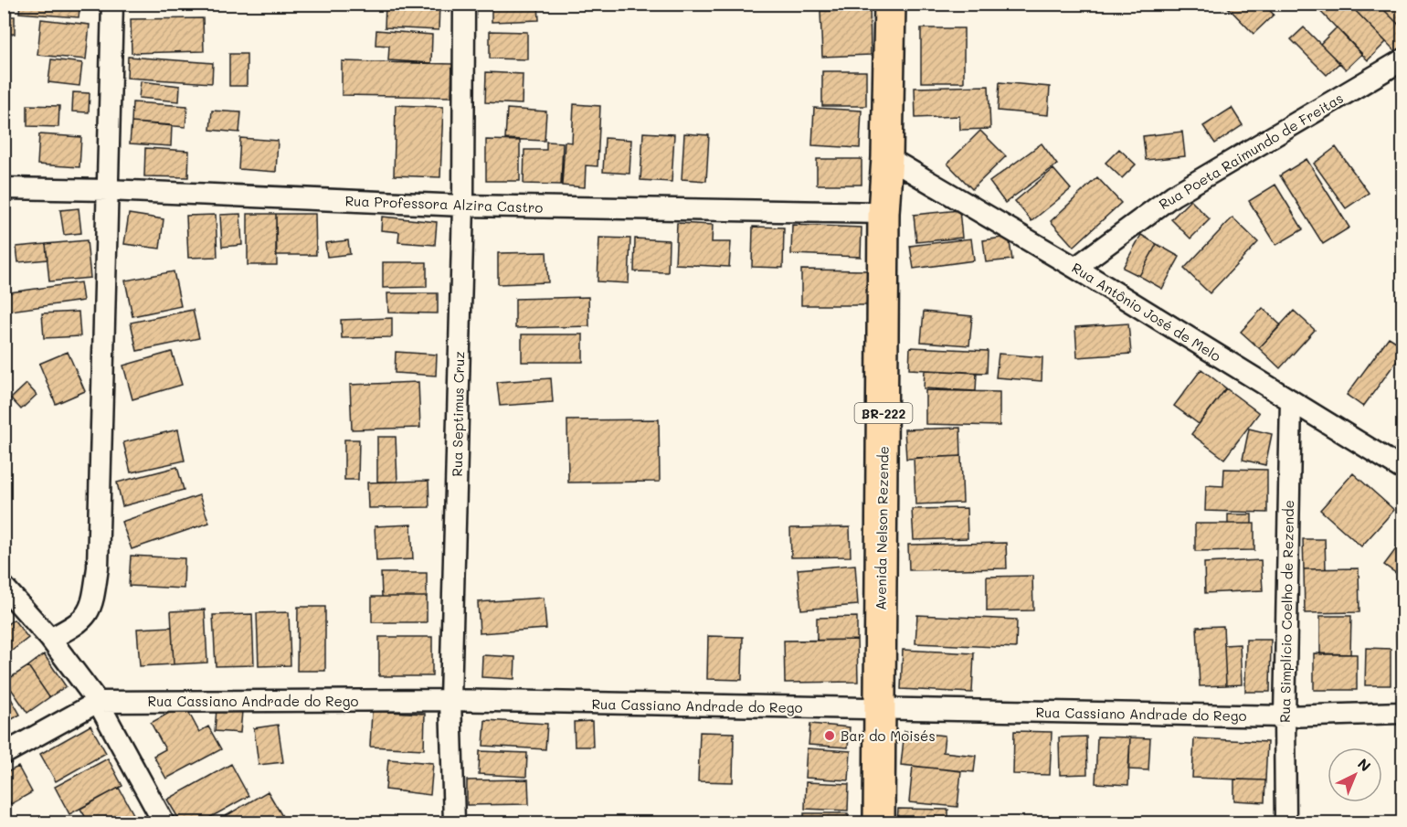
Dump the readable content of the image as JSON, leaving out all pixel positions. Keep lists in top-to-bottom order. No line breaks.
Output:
{"streets":{"main road":["BR-222","Avenida Nelson Rezende"],"street":["Rua Poeta Raimundo de Freitas","Rua Professora Alzira Castro","Rua Antônio José de Melo","Rua Septimus Cruz","Rua Simplício Coelho de Rezende","Rua Cassiano Andrade do Rego"]},"crossings":[["Rua Poeta Raimundo de Freitas","Rua Antônio José de Melo"],["Rua Professora Alzira Castro","Rua Septimus Cruz"],["Rua Professora Alzira Castro","Avenida Nelson Rezende"],["Rua Antônio José de Melo","Avenida Nelson Rezende"],["Rua Antônio José de Melo","Rua Simplício Coelho de Rezende"],["Rua Septimus Cruz","Rua Cassiano Andrade do Rego"],["Avenida Nelson Rezende","Rua Cassiano Andrade do Rego"],["Rua Simplício Coelho de Rezende","Rua Cassiano Andrade do Rego"]],"places":["Bar do Moisés"],"north":"top right"}
